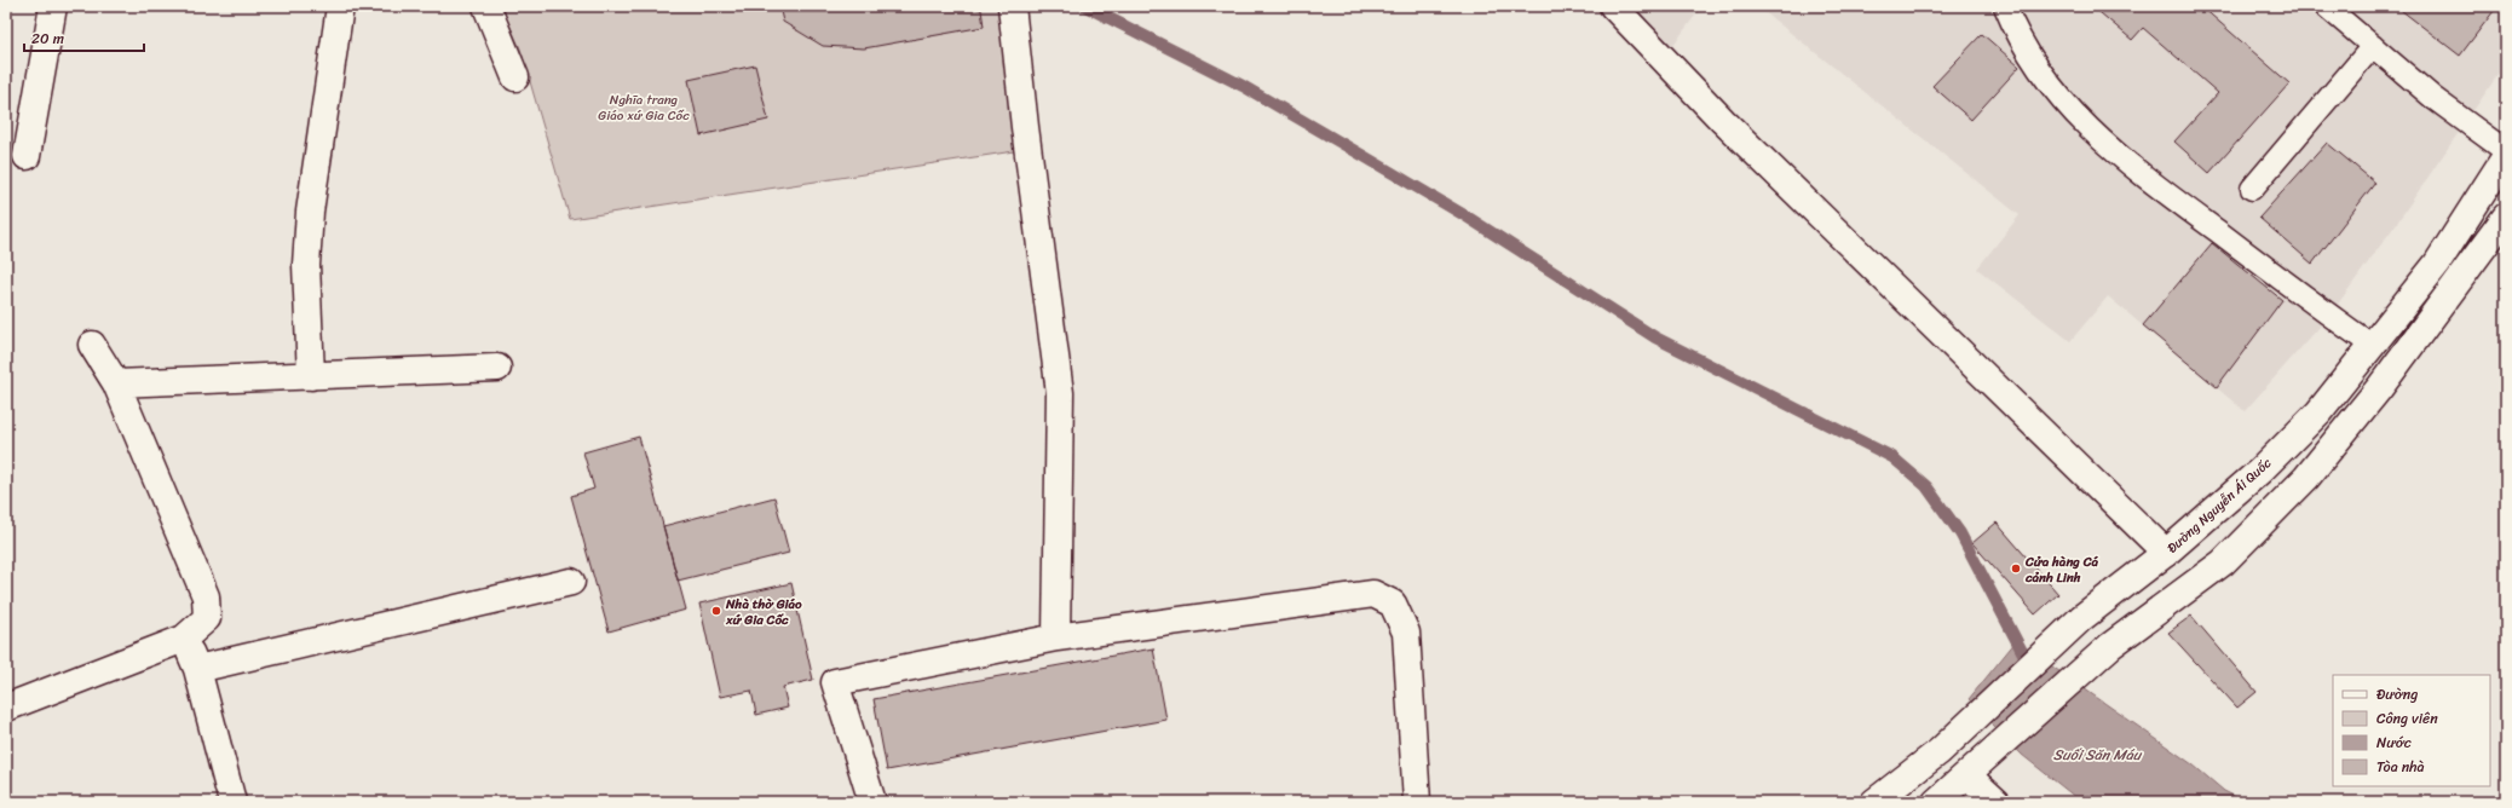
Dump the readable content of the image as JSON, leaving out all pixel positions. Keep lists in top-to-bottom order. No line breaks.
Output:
{"streets":{"street":["Đường Nguyễn Ái Quốc"]},"water":["Suối Săn Máu"],"parks":["Nghĩa trang Giáo xứ Gia Cốc"],"places":["Cửa hàng Cá cảnh Linh","Nhà thờ Giáo xứ Gia Cốc"],"legend":["Đường","Công viên","Nước","Tòa nhà"],"scale_bar":"20 m"}
